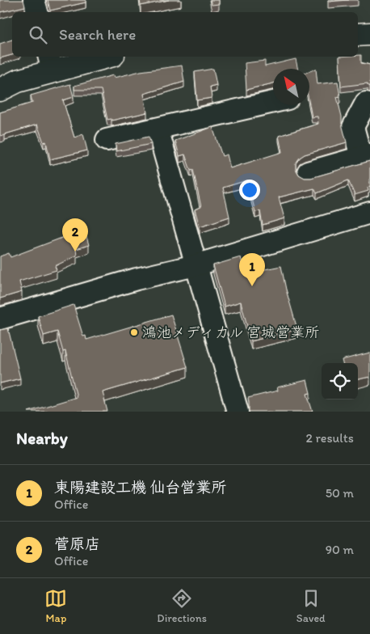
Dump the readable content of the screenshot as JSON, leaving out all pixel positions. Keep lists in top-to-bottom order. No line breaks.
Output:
{"places":["鴻池メディカル 宮城営業所"],"north":"top left","page":{"search":"Search here","pins":["2","1"],"heading":["Nearby","2 results"],"list":[{"mark":"1","name":"東陽建設工機 仙台営業所","note":"Office","value":"50 m"},{"mark":"2","name":"菅原店","note":"Office","value":"90 m"}],"nav":["Map","Directions","Saved"]}}
